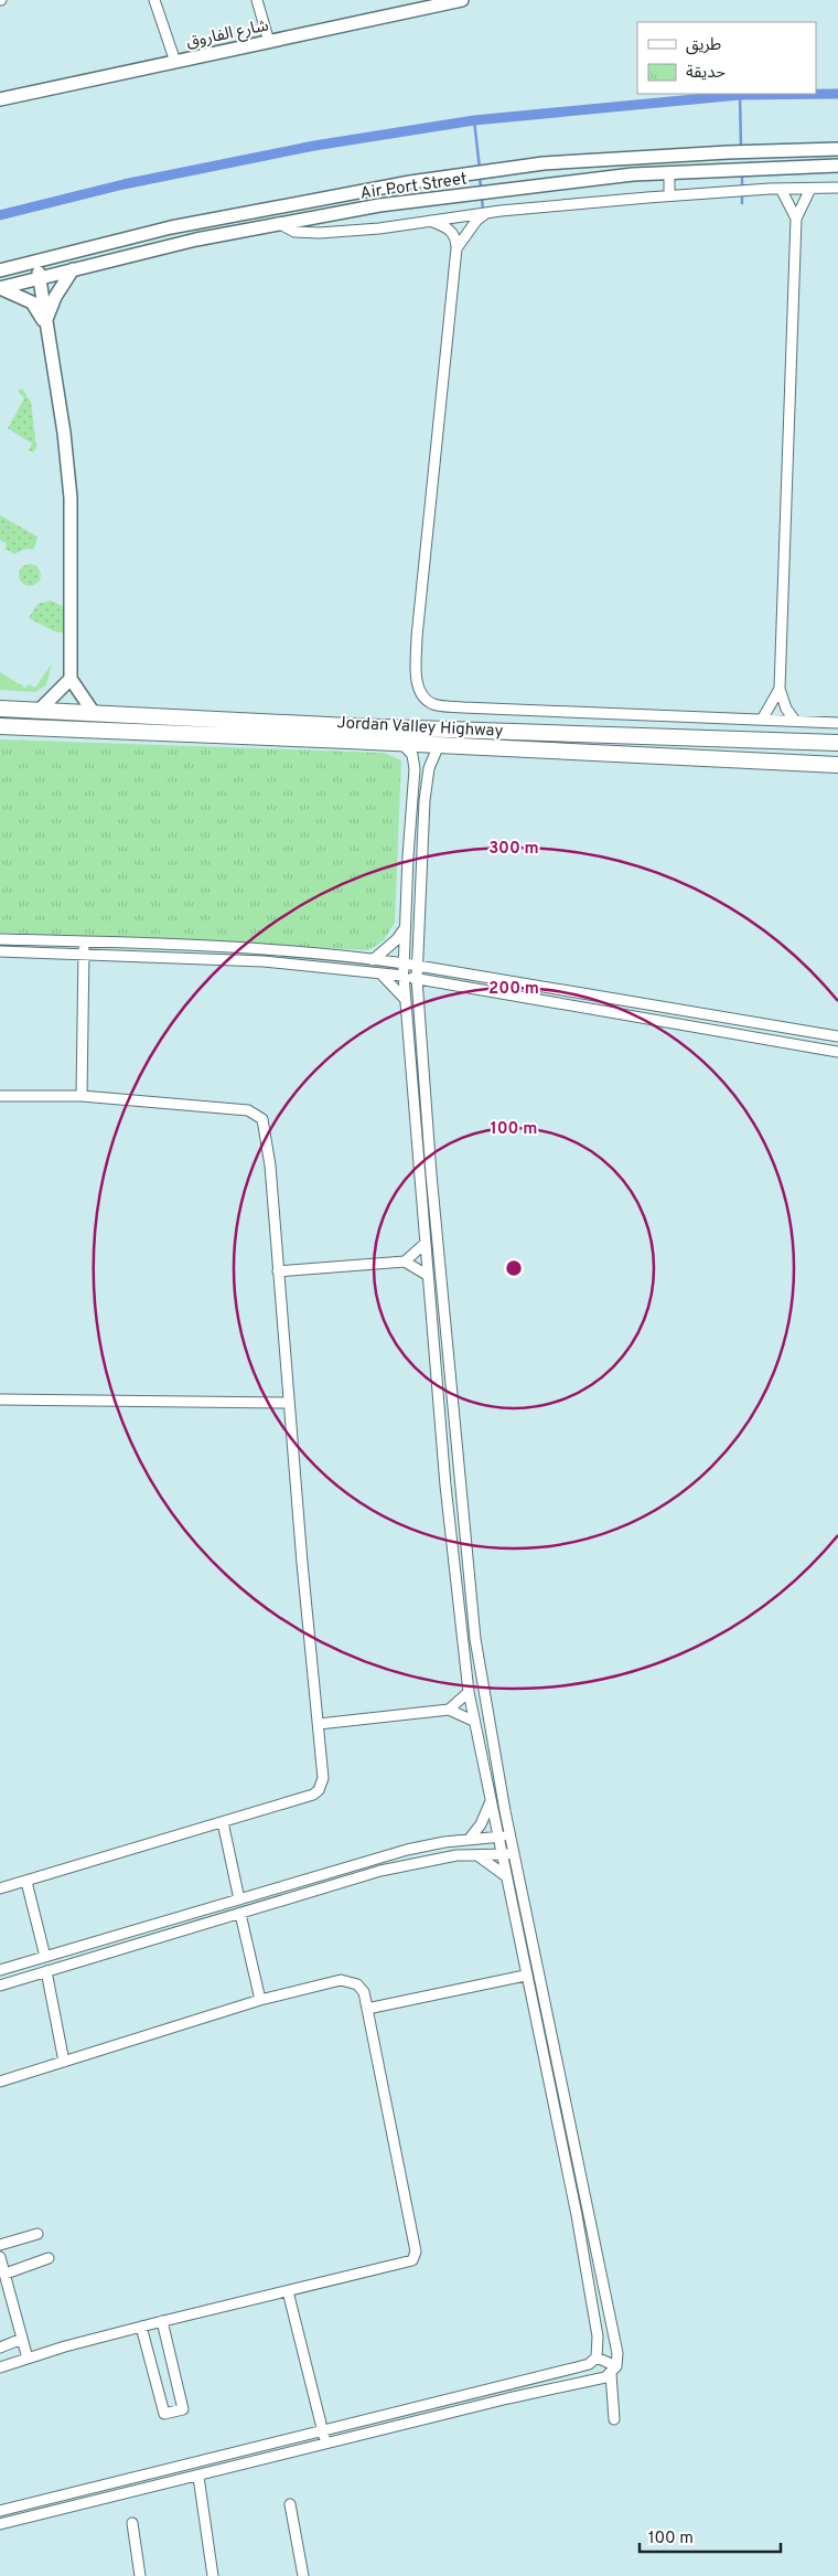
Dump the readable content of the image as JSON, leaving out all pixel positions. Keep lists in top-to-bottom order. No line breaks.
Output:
{"streets":{"highway":["Jordan Valley Highway"],"main road":["شارع الفاروق","Air Port Street"]},"legend":["طريق","حديقة"],"scale_bar":"100 m","rings":["300 m","200 m","100 m"]}
